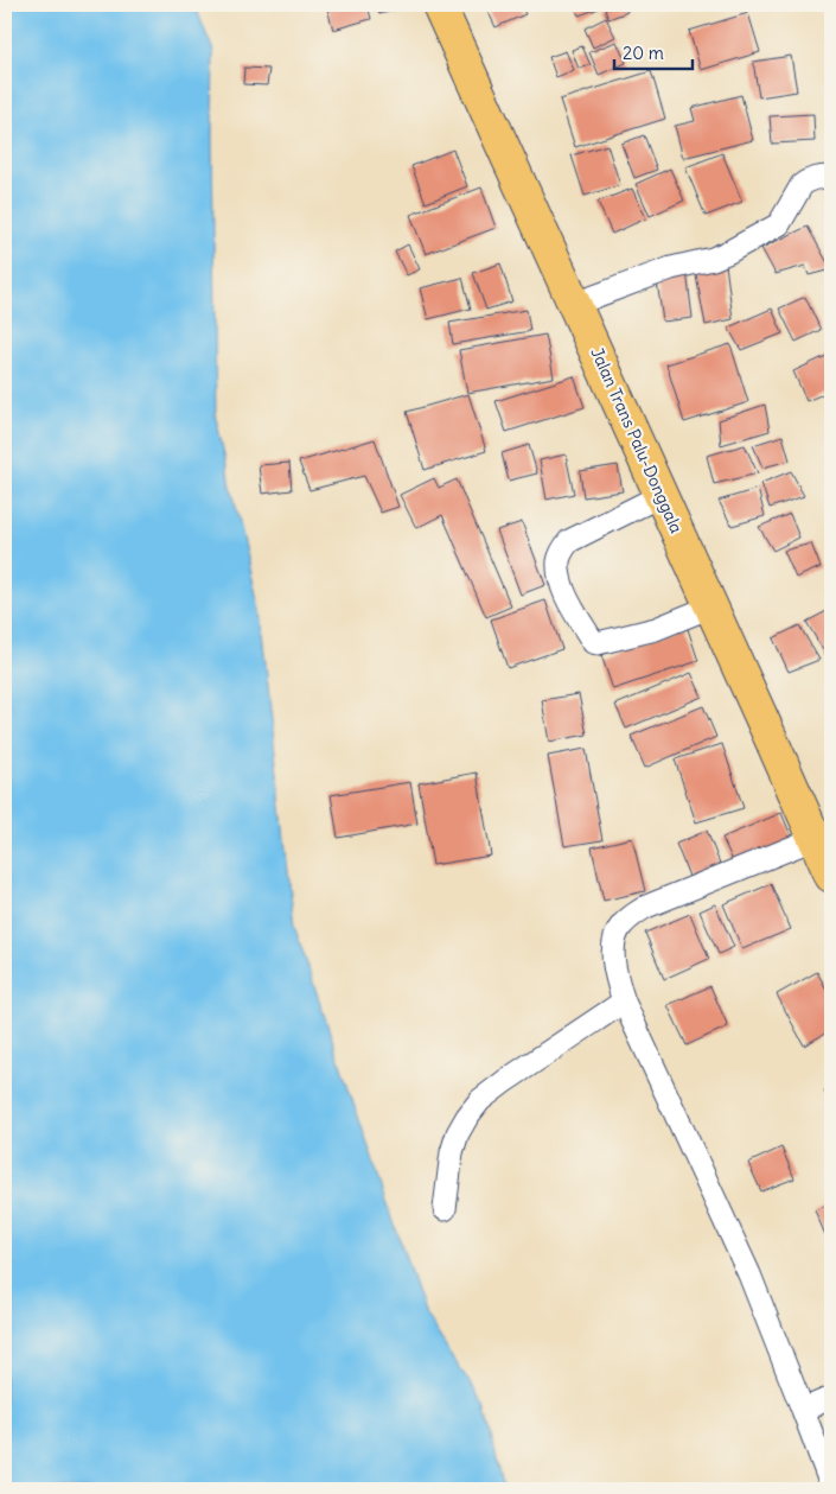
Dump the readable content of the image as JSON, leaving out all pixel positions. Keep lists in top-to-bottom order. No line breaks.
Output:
{"streets":{"highway":["Jalan Trans Palu-Donggala"]},"scale_bar":"20 m"}
